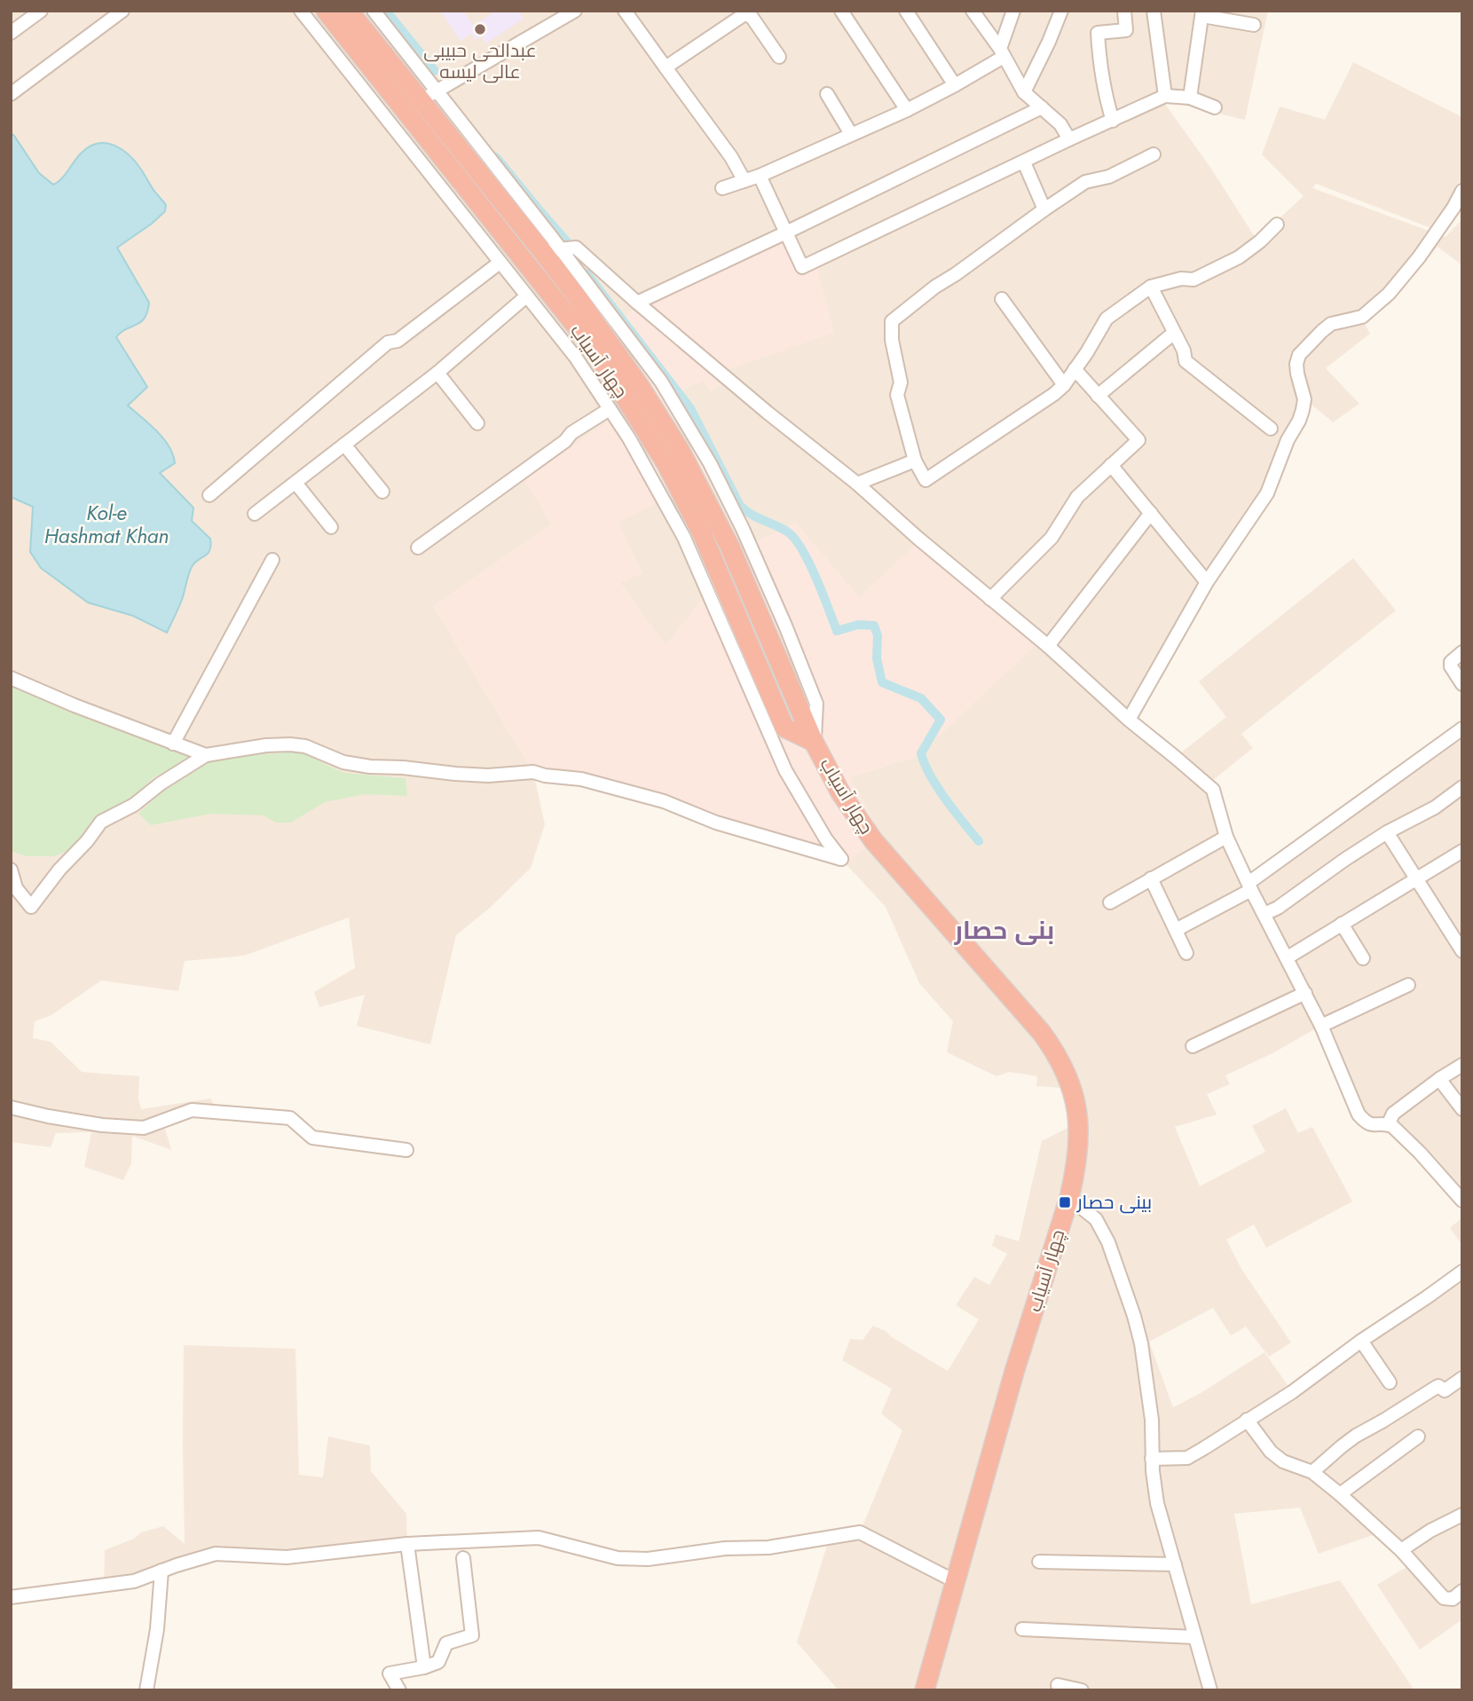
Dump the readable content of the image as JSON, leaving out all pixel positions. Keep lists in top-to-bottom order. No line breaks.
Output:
{"streets":{"highway":["چهار آسیاب"]},"districts":["بنی حصار"],"water":["Kol-e Hashmat Khan"],"places":{"other":["عبدالحی حبیبی عالی لیسه"],"transit":["بینی حصار"]}}
